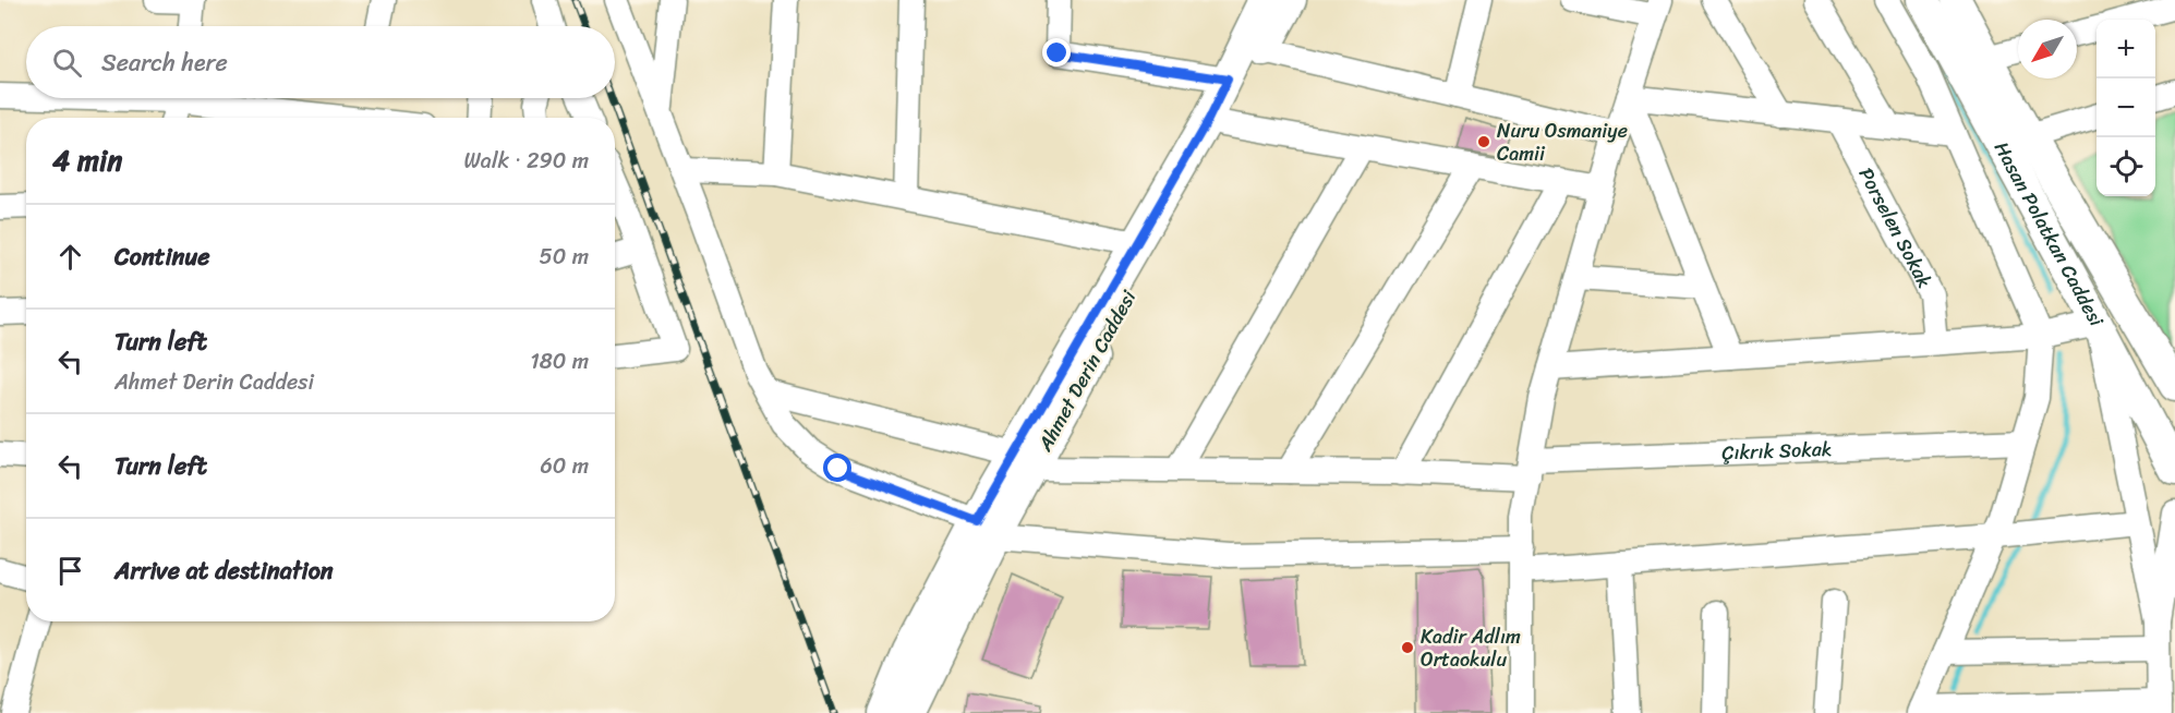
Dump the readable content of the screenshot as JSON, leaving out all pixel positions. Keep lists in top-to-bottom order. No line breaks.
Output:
{"streets":{"main road":["Hasan Polatkan Caddesi","Ahmet Derin Caddesi"],"street":["Porselen Sokak","Çıkrık Sokak"]},"crossings":[["Ahmet Derin Caddesi","Çıkrık Sokak"]],"places":["Nuru Osmaniye Camii","Kadir Adlım Ortaokulu"],"north":"bottom left","page":{"map_buttons":["+","−"],"search":"Search here","heading":["4 min","Walk · 290 m"],"list":[["Continue","50 m"],["Turn left","Ahmet Derin Caddesi","180 m"],["Turn left","60 m"],"Arrive at destination"]}}
